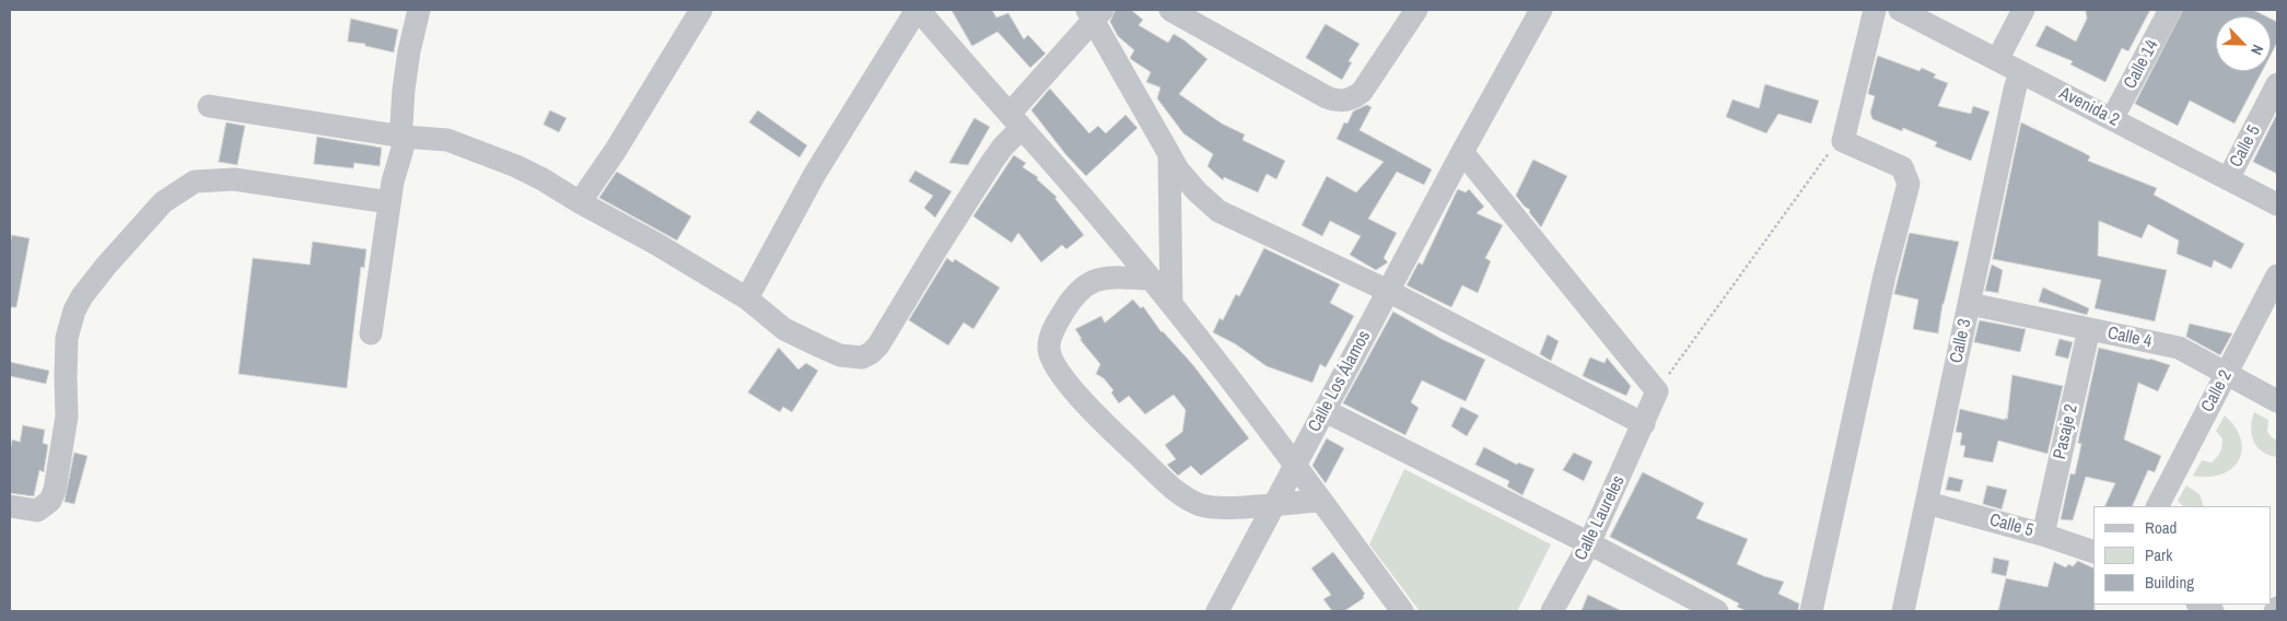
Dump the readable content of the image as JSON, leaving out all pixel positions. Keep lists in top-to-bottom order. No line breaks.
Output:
{"streets":{"street":["Calle 14","Avenida 2","Calle 5","Calle 4","Calle 3","Calle Los Álamos","Calle 2","Pasaje 2","Calle Laureles"]},"crossings":[["Calle 14","Avenida 2"],["Avenida 2","Calle 5"],["Avenida 2","Calle 3"],["Calle 5","Calle 3"],["Calle 5","Pasaje 2"],["Calle 4","Calle 3"],["Calle 4","Calle 2"],["Calle 4","Pasaje 2"]],"legend":["Road","Park","Building"],"north":"bottom right"}
